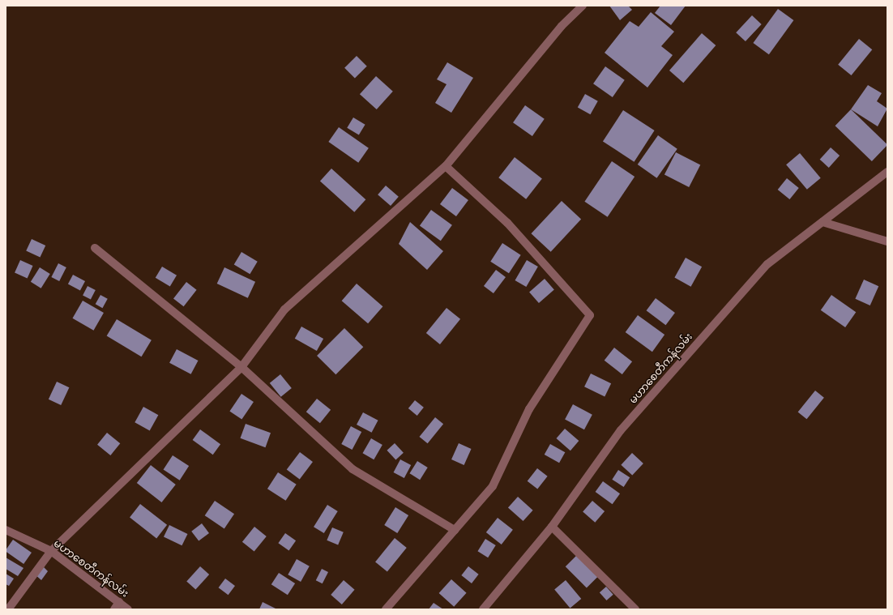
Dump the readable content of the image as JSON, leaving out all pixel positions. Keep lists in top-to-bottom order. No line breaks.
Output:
{"streets":{"street":["မဟာစေတီကန်လမ်း"]}}
